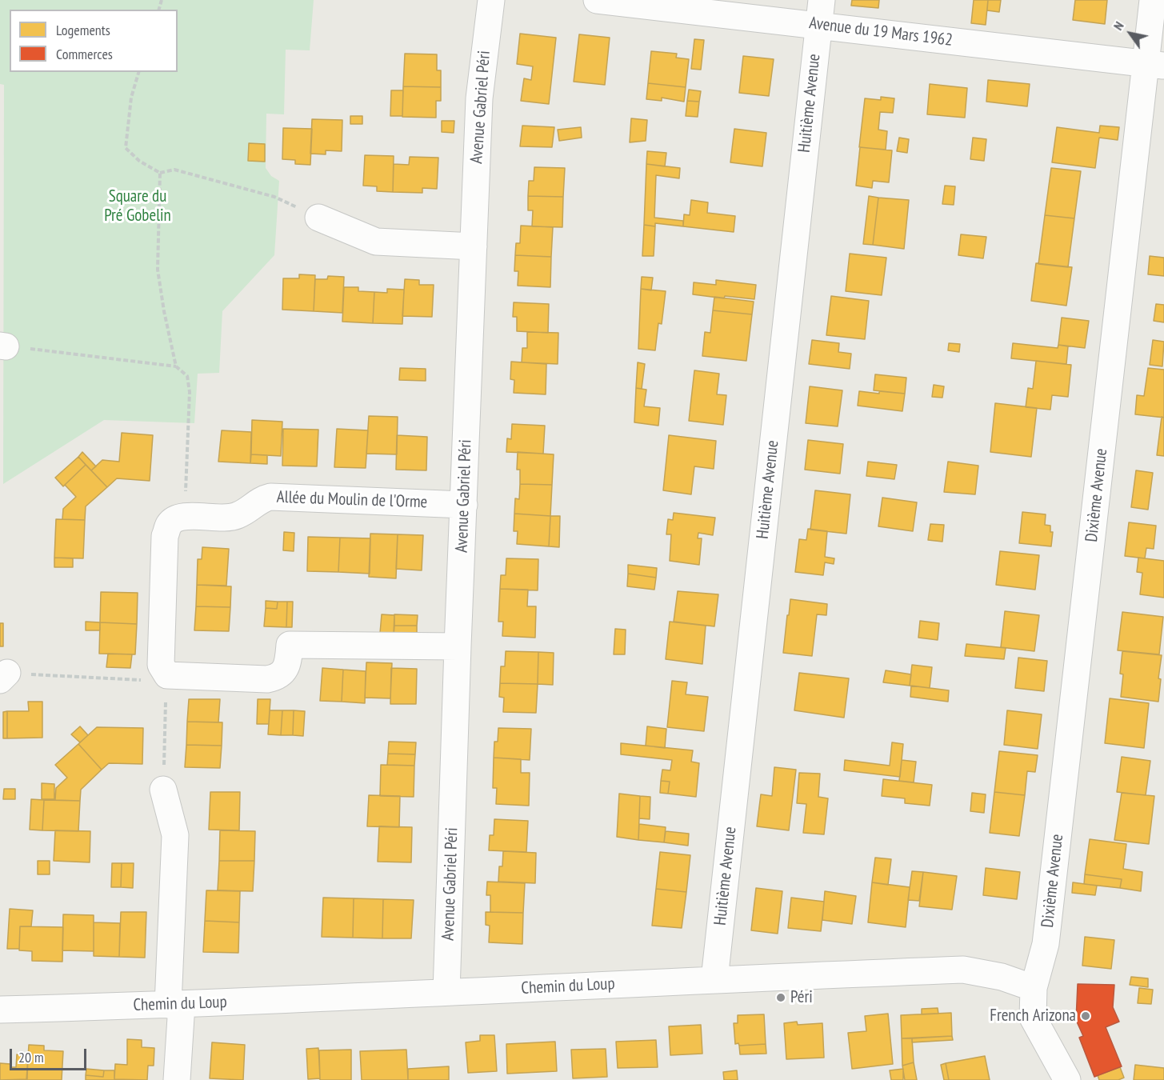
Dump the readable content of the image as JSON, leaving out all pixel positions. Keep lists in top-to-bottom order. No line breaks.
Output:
{"streets":{"street":["Avenue du 19 Mars 1962","Huitième Avenue","Avenue Gabriel Péri","Dixième Avenue","Allée du Moulin de l'Orme","Chemin du Loup"]},"crossings":[["Avenue du 19 Mars 1962","Huitième Avenue"],["Avenue du 19 Mars 1962","Dixième Avenue"],["Huitième Avenue","Chemin du Loup"],["Avenue Gabriel Péri","Allée du Moulin de l'Orme"],["Avenue Gabriel Péri","Chemin du Loup"],["Dixième Avenue","Chemin du Loup"]],"parks":["Square du Pré Gobelin"],"places":["Péri","French Arizona"],"legend":["Logements","Commerces"],"scale_bar":"20 m","north":"top left"}
